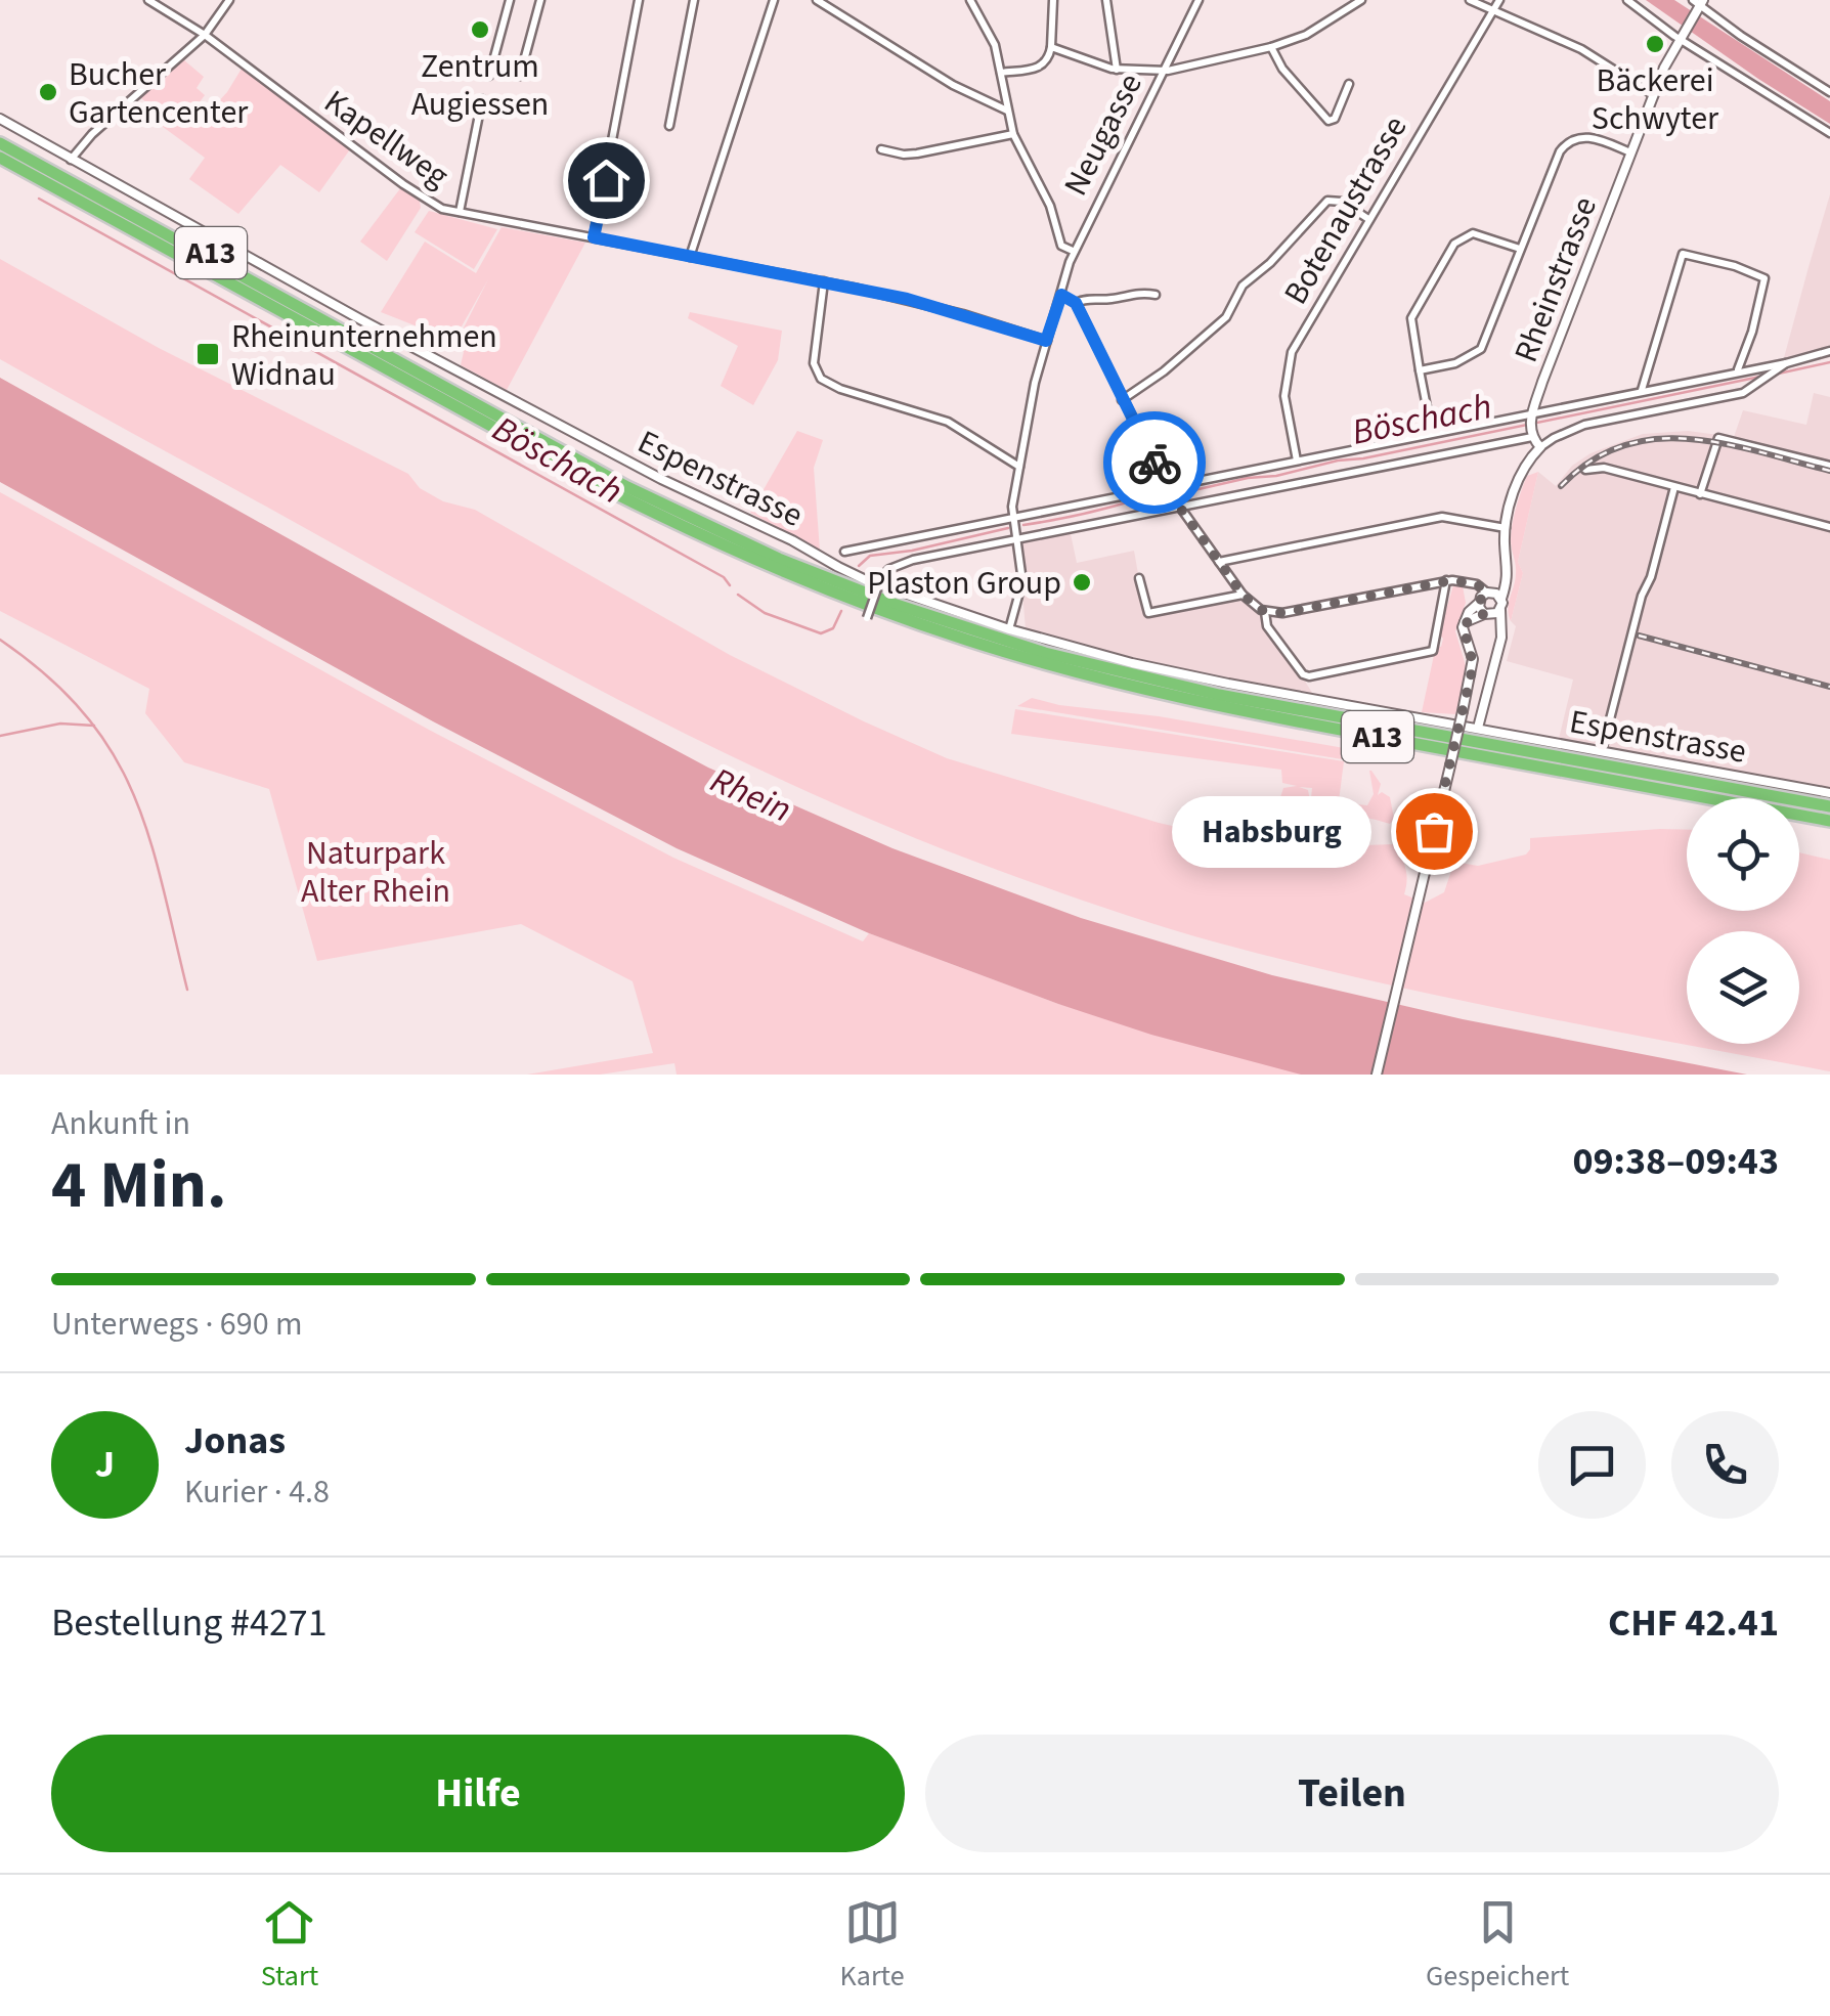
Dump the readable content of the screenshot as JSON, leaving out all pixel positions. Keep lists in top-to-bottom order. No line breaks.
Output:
{"streets":{"highway":["A13"],"street":["Neugasse","Kapellweg","Botenaustrasse","Rheinstrasse","Espenstrasse"]},"crossings":[["Neugasse","Kapellweg"],["Neugasse","Espenstrasse"]],"water":["Böschach","Rhein"],"parks":["Naturpark Alter Rhein"],"places":{"other":["Zentrum Augiessen","Bäckerei Schwyter","Bucher Gartencenter","Plaston Group","Habsburg"],"transit":["Rheinunternehmen Widnau"]},"page":{"bubble":"Habsburg","heading":["4 Min.","Ankunft in","09:38–09:43"],"panel":["Jonas","Kurier · 4.8","Bestellung #4271","CHF 42.41"],"bar":"Unterwegs · 690 m","round":"J","buttons":["Hilfe","Teilen"],"tabs":["Start","Karte","Gespeichert"]}}
